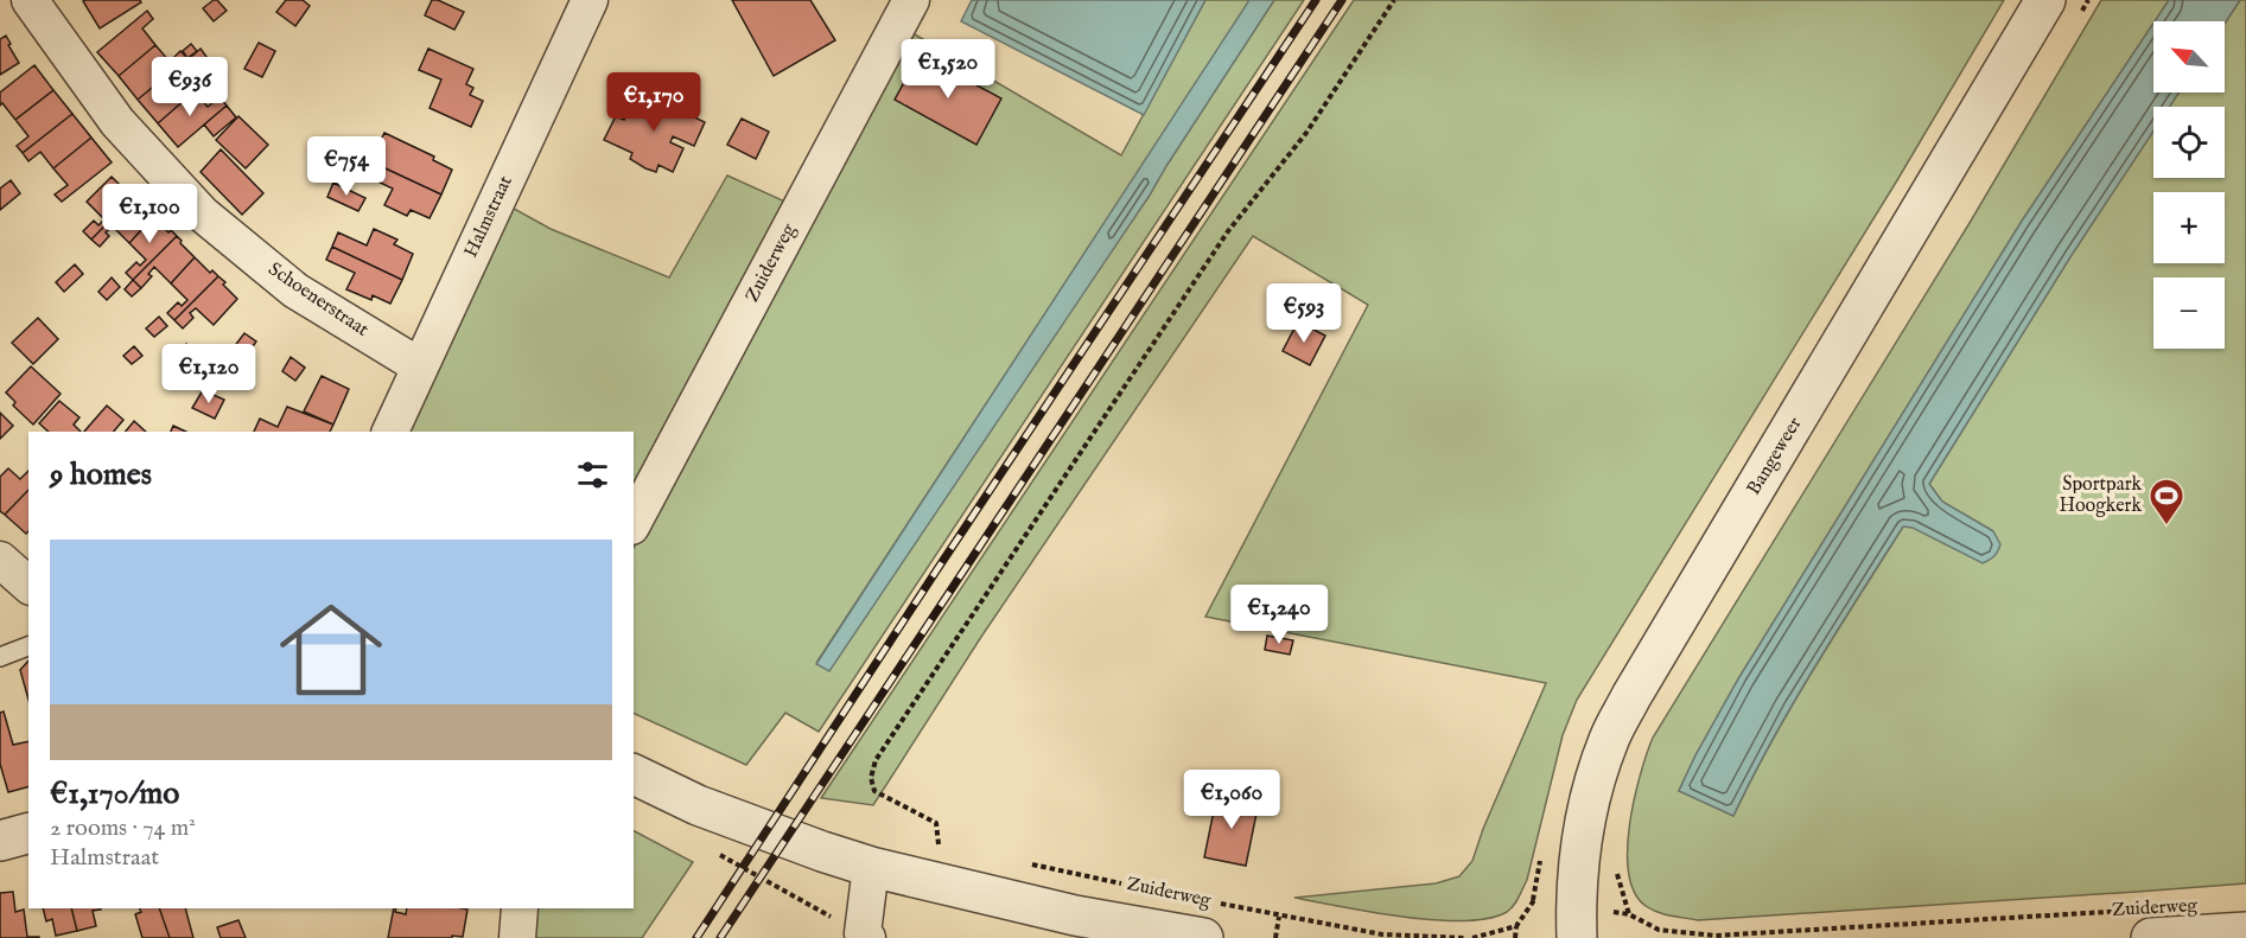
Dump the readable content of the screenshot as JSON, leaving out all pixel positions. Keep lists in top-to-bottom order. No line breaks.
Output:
{"streets":{"street":["Halmstraat","Zuiderweg","Schoenerstraat","Bangeweer"]},"crossings":[["Halmstraat","Schoenerstraat"]],"places":{"sports":["Sportpark Hoogkerk"]},"north":"top left","page":{"map_buttons":["+","−"],"price":["€1,520","€936","€1,170","€754","€1,100","€593","€1,120","€1,240","€1,060"],"heading":"9 homes","list":[{"name":"€1,170/mo","note":"2 rooms · 74 m² · Halmstraat"}]}}
